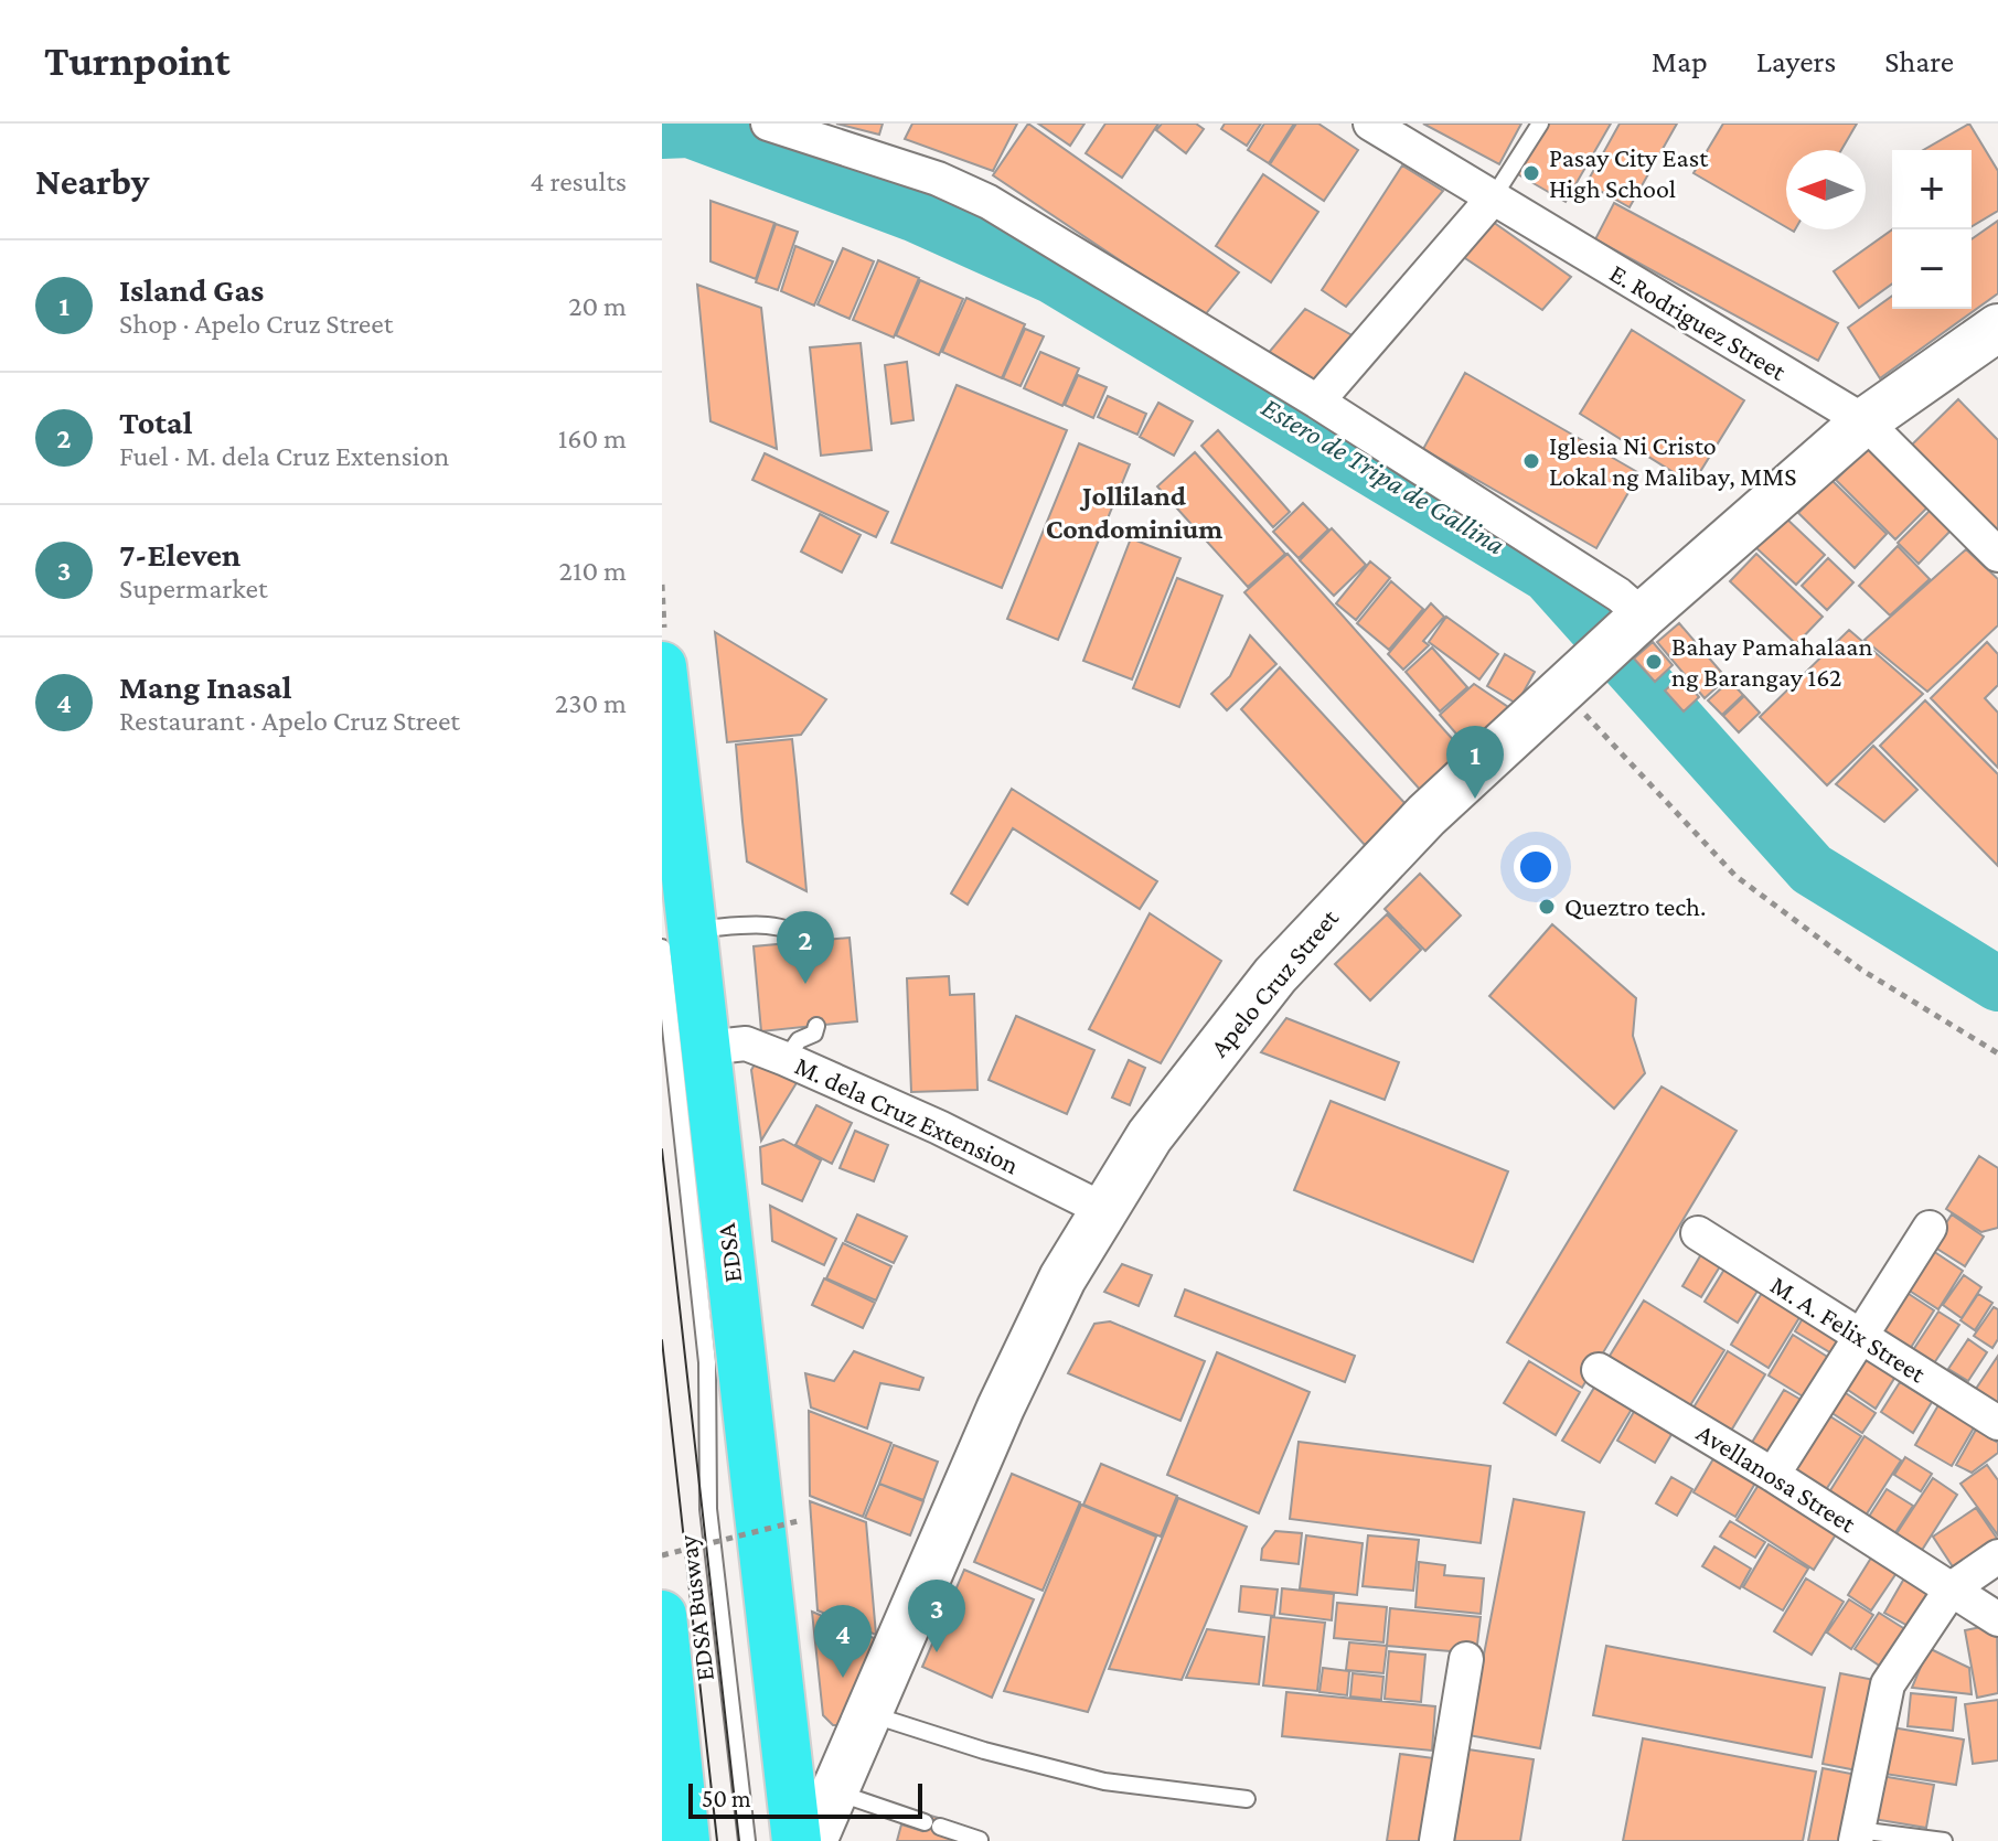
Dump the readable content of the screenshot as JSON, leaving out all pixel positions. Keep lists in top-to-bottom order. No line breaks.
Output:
{"streets":{"highway":["EDSA"],"street":["E. Rodriguez Street","Apelo Cruz Street","M. dela Cruz Extension","M. A. Felix Street","Avellanosa Street"],"lane":["EDSA Busway"]},"crossings":[["E. Rodriguez Street","Apelo Cruz Street"],["Apelo Cruz Street","M. dela Cruz Extension"],["M. dela Cruz Extension","EDSA"],["EDSA","EDSA Busway"]],"districts":["Jolliland Condominium"],"water":["Estero de Tripa de Gallina"],"places":["Pasay City East High School","Iglesia Ni Cristo Lokal ng Malibay, MMS","Bahay Pamahalaan ng Barangay 162","Queztro tech."],"scale_bar":"50 m","north":"left","page":{"header":"Turnpoint","nav":["Map","Layers","Share"],"heading":["Nearby","4 results"],"map_buttons":["+","−"],"list":[{"mark":"1","name":"Island Gas","note":"Shop · Apelo Cruz Street","value":"20 m"},{"mark":"2","name":"Total","note":"Fuel · M. dela Cruz Extension","value":"160 m"},{"mark":"3","name":"7-Eleven","note":"Supermarket","value":"210 m"},{"mark":"4","name":"Mang Inasal","note":"Restaurant · Apelo Cruz Street","value":"230 m"}],"pins":["1","2","3","4"],"scale":"50 m"}}
